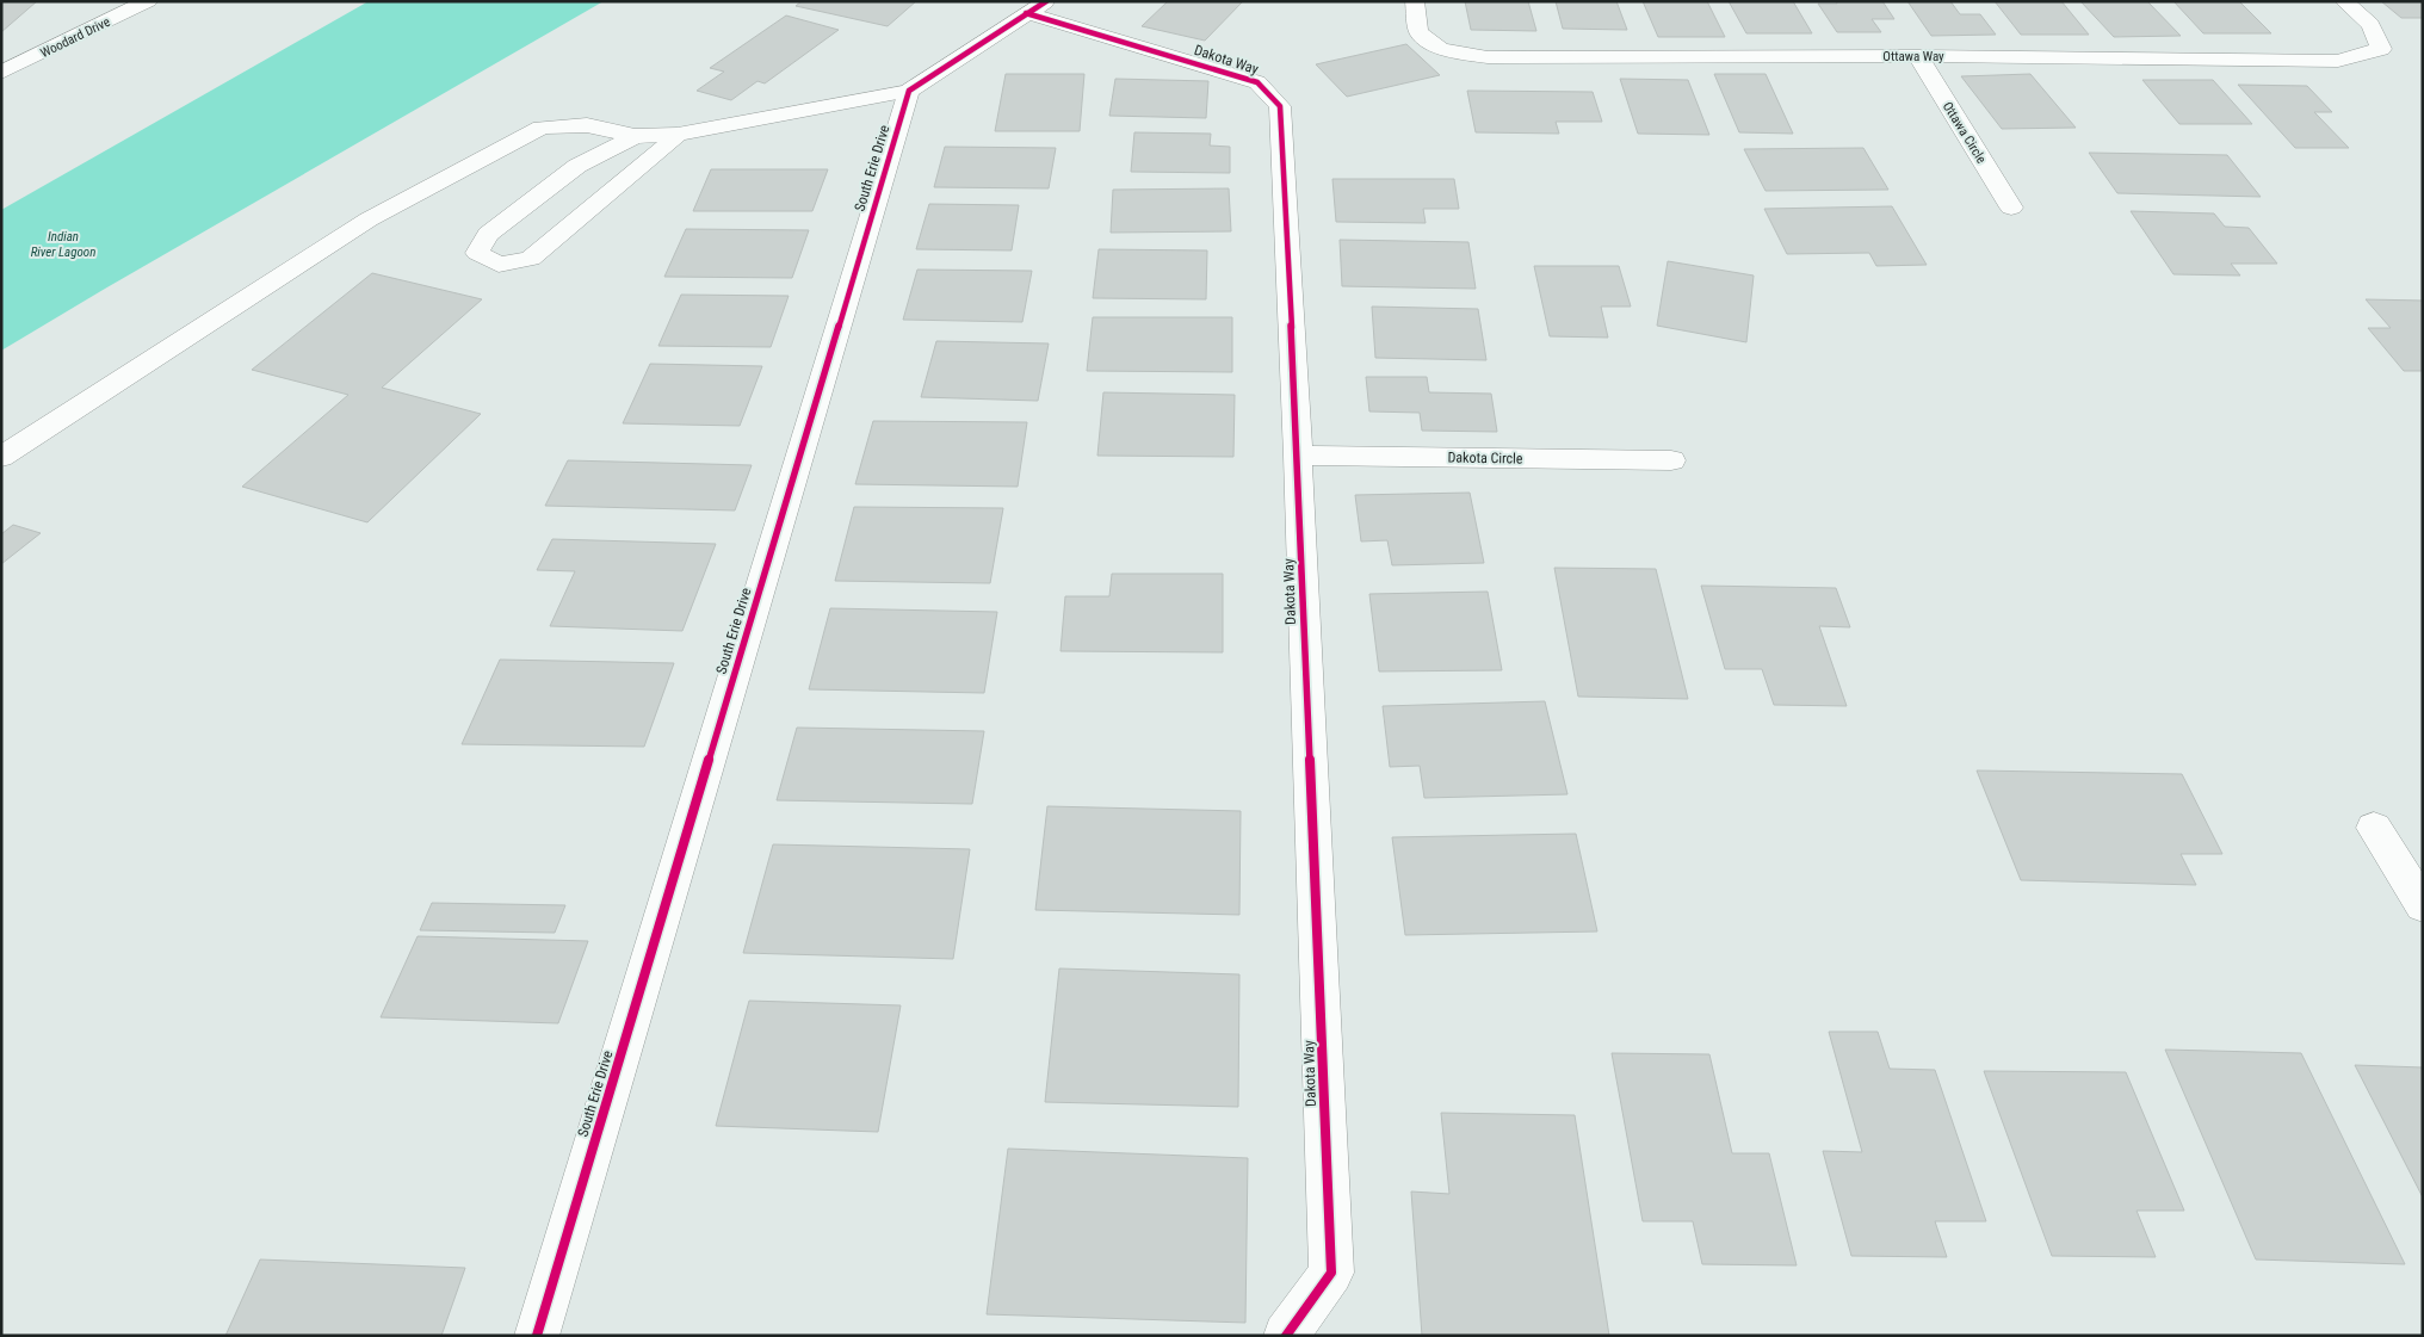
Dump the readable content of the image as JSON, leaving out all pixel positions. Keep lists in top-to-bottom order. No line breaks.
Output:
{"streets":{"street":["Woodard Drive","Ottawa Way","Dakota Way","Ottawa Circle","South Erie Drive","Dakota Circle"]},"crossings":[["Ottawa Way","Ottawa Circle"],["Dakota Way","Dakota Circle"]],"water":["Indian River Lagoon"]}
